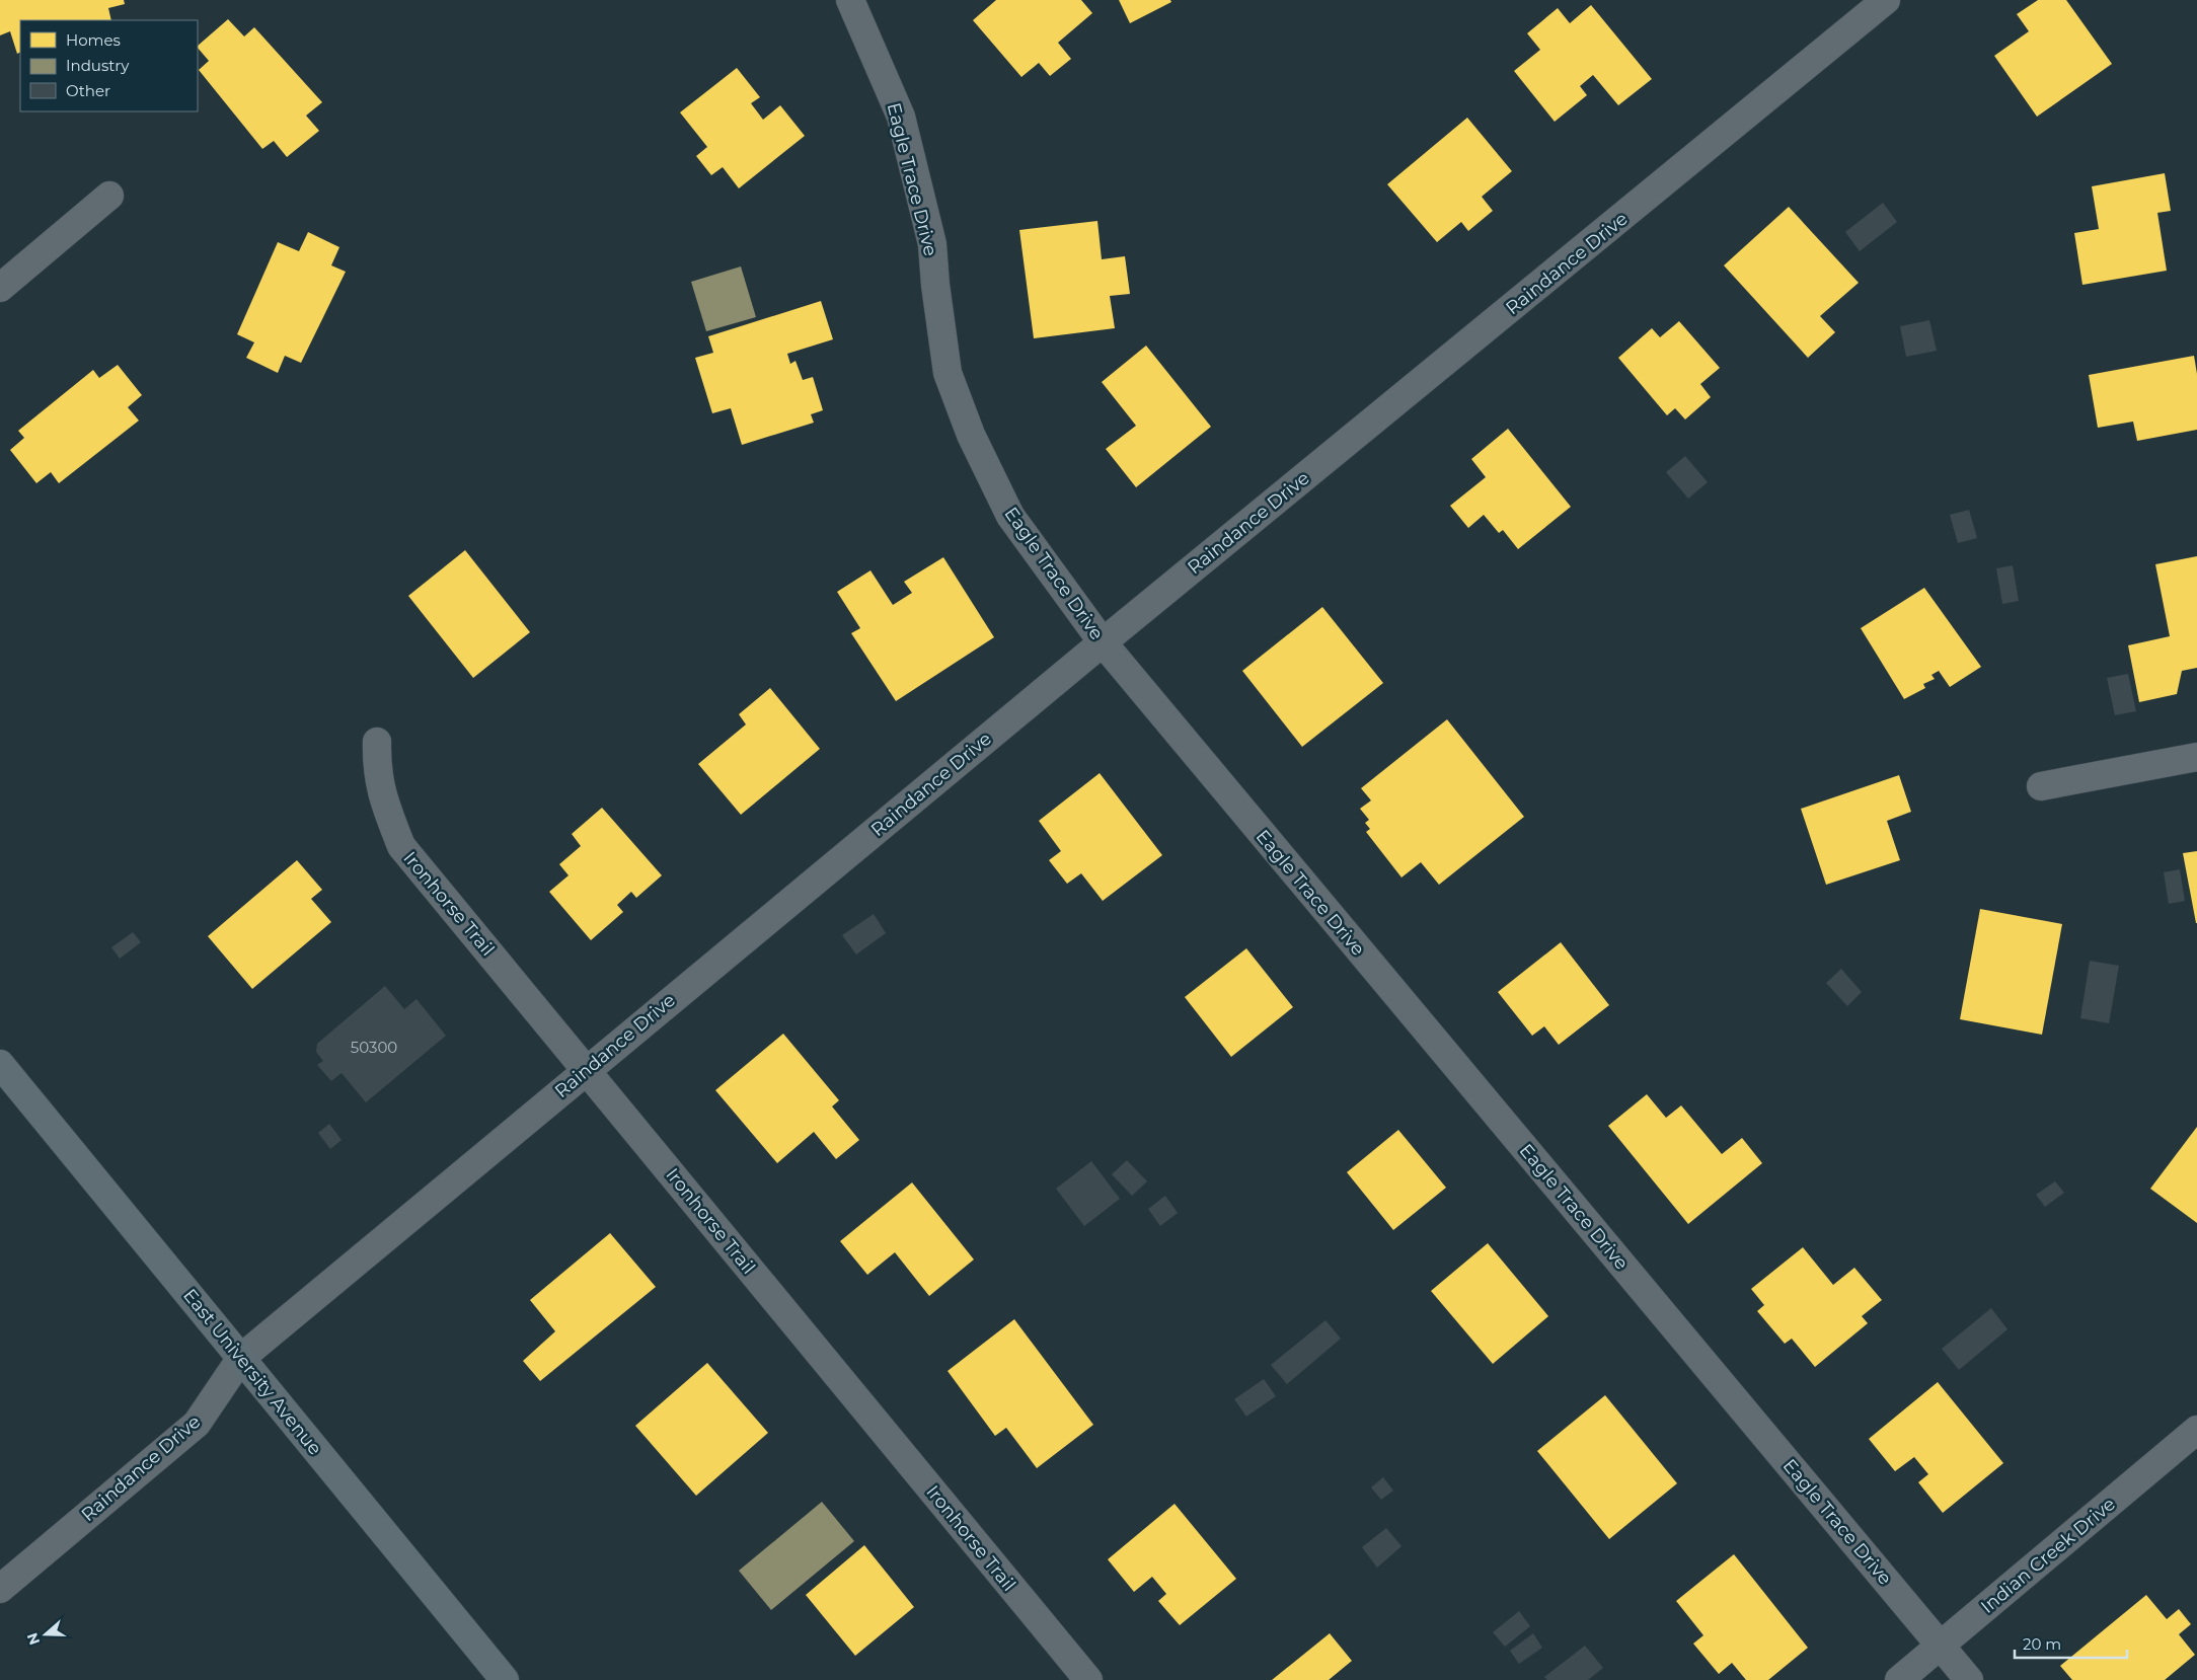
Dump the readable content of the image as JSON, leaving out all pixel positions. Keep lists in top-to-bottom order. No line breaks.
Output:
{"streets":{"main road":["East University Avenue"],"street":["Eagle Trace Drive","Raindance Drive","Ironhorse Trail","Indian Creek Drive"]},"crossings":[["Eagle Trace Drive","Raindance Drive"],["Eagle Trace Drive","Indian Creek Drive"],["Raindance Drive","Ironhorse Trail"],["Raindance Drive","East University Avenue"]],"house_numbers":["50300"],"legend":["Homes","Industry","Other"],"scale_bar":"20 m","north":"left"}
